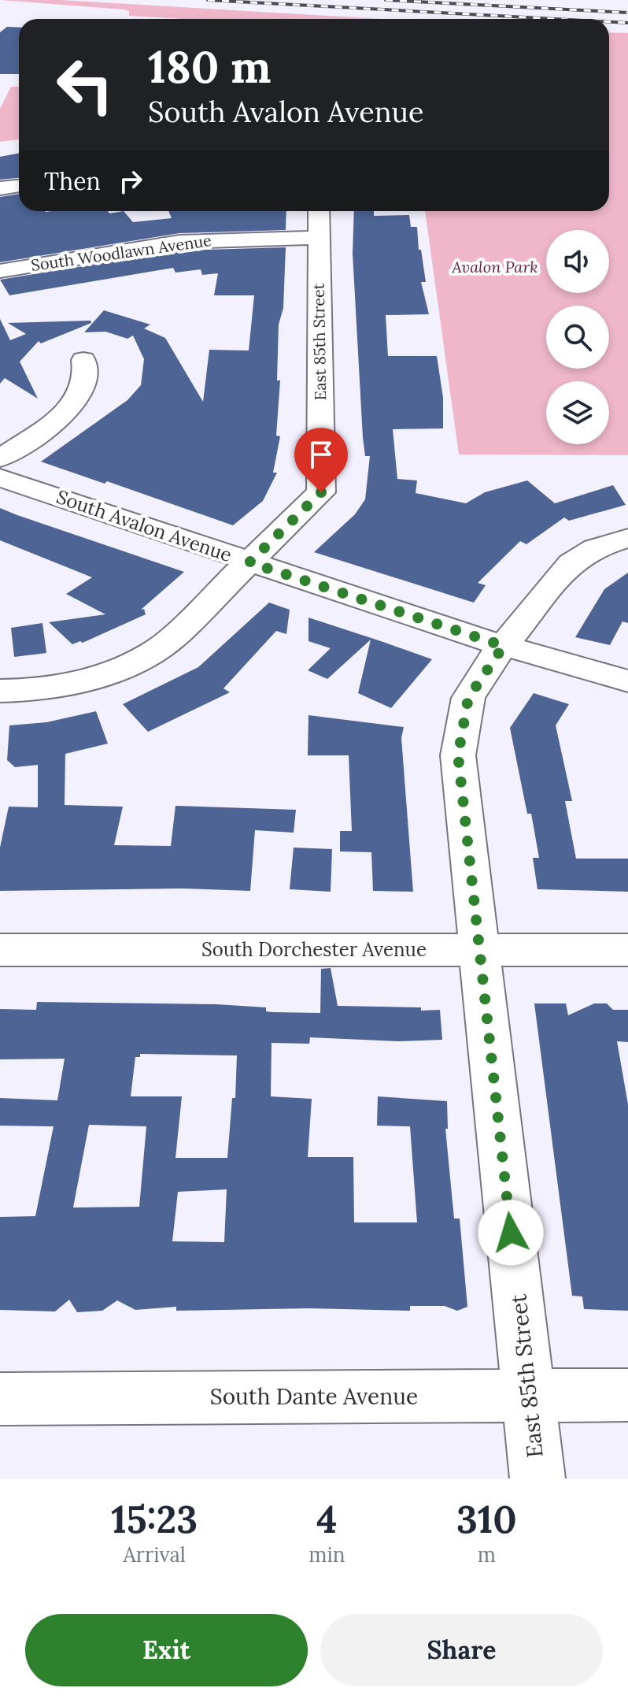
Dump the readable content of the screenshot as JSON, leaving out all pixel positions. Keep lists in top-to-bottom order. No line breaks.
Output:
{"streets":{"street":["South Woodlawn Avenue","East 85th Street","South Avalon Avenue","South Dorchester Avenue","South Dante Avenue"]},"crossings":[["South Woodlawn Avenue","East 85th Street"],["East 85th Street","South Avalon Avenue"],["East 85th Street","South Dorchester Avenue"],["East 85th Street","South Dante Avenue"]],"parks":["Avalon Park"],"page":{"turn":["180 m","South Avalon Avenue"],"then":"Then","eta":["15:23","Arrival","4","min","310","m"],"buttons":["Exit","Share"]}}
